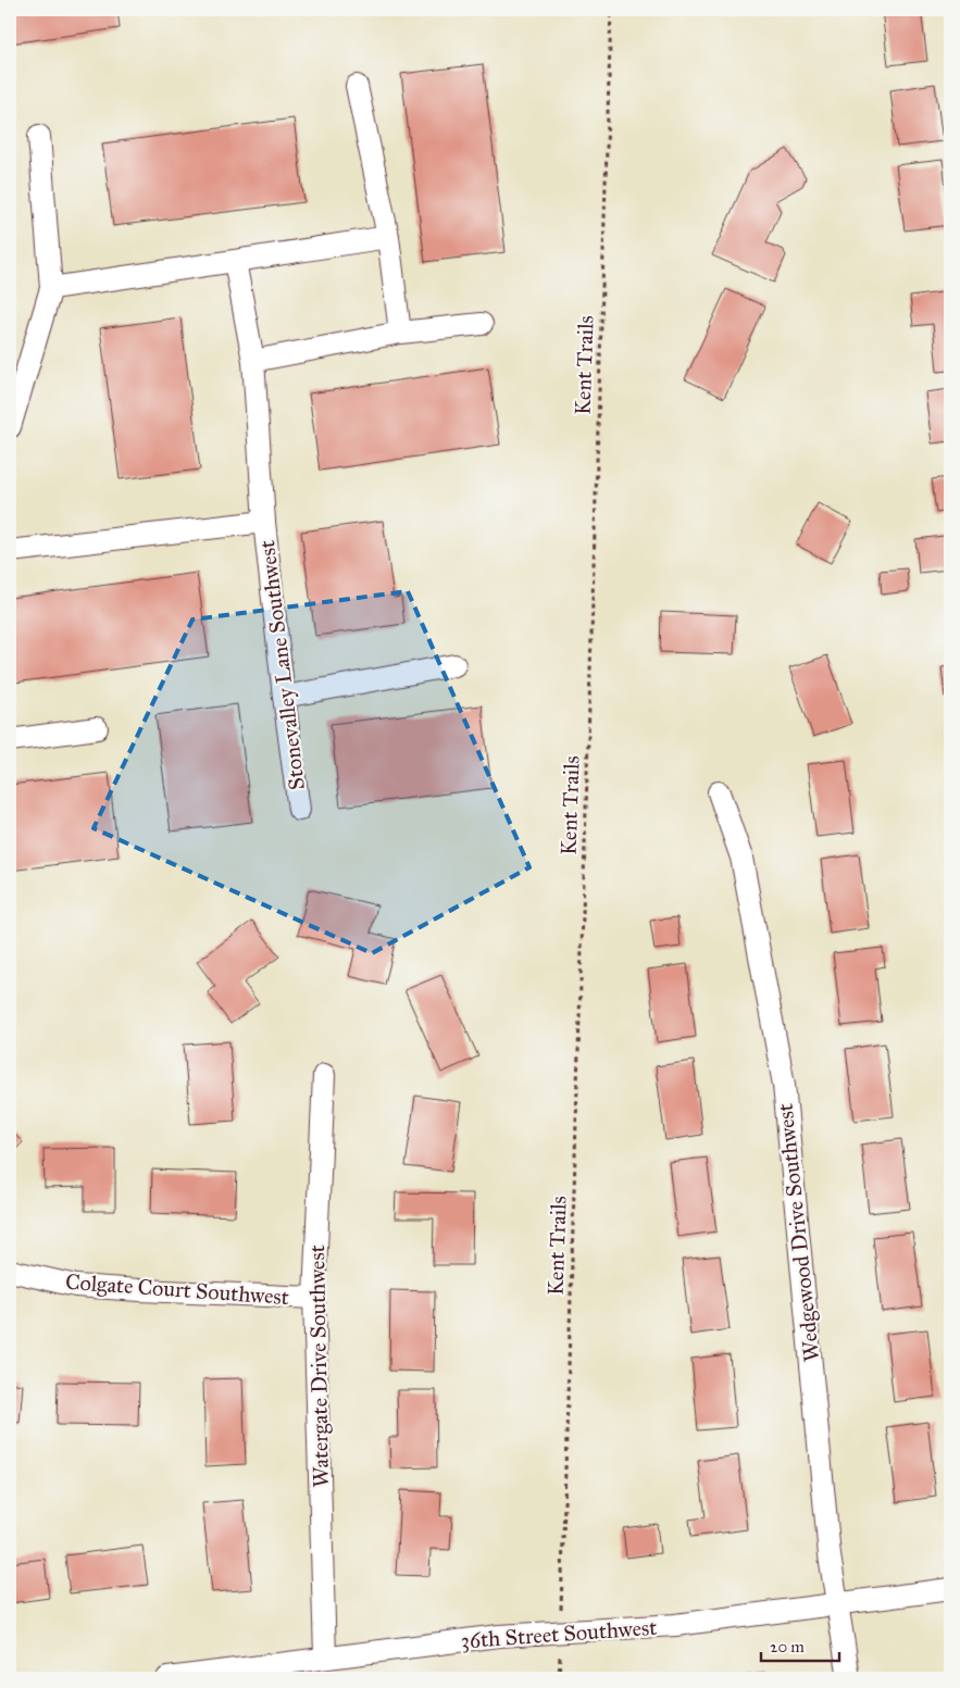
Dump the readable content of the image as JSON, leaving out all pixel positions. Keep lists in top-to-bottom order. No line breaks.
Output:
{"streets":{"street":["Stonevalley Lane Southwest","Wedgewood Drive Southwest","Colgate Court Southwest","Watergate Drive Southwest","36th Street Southwest"],"path":["Kent Trails"]},"crossings":[["Wedgewood Drive Southwest","36th Street Southwest"],["Colgate Court Southwest","Watergate Drive Southwest"],["Watergate Drive Southwest","36th Street Southwest"]],"scale_bar":"20 m"}
